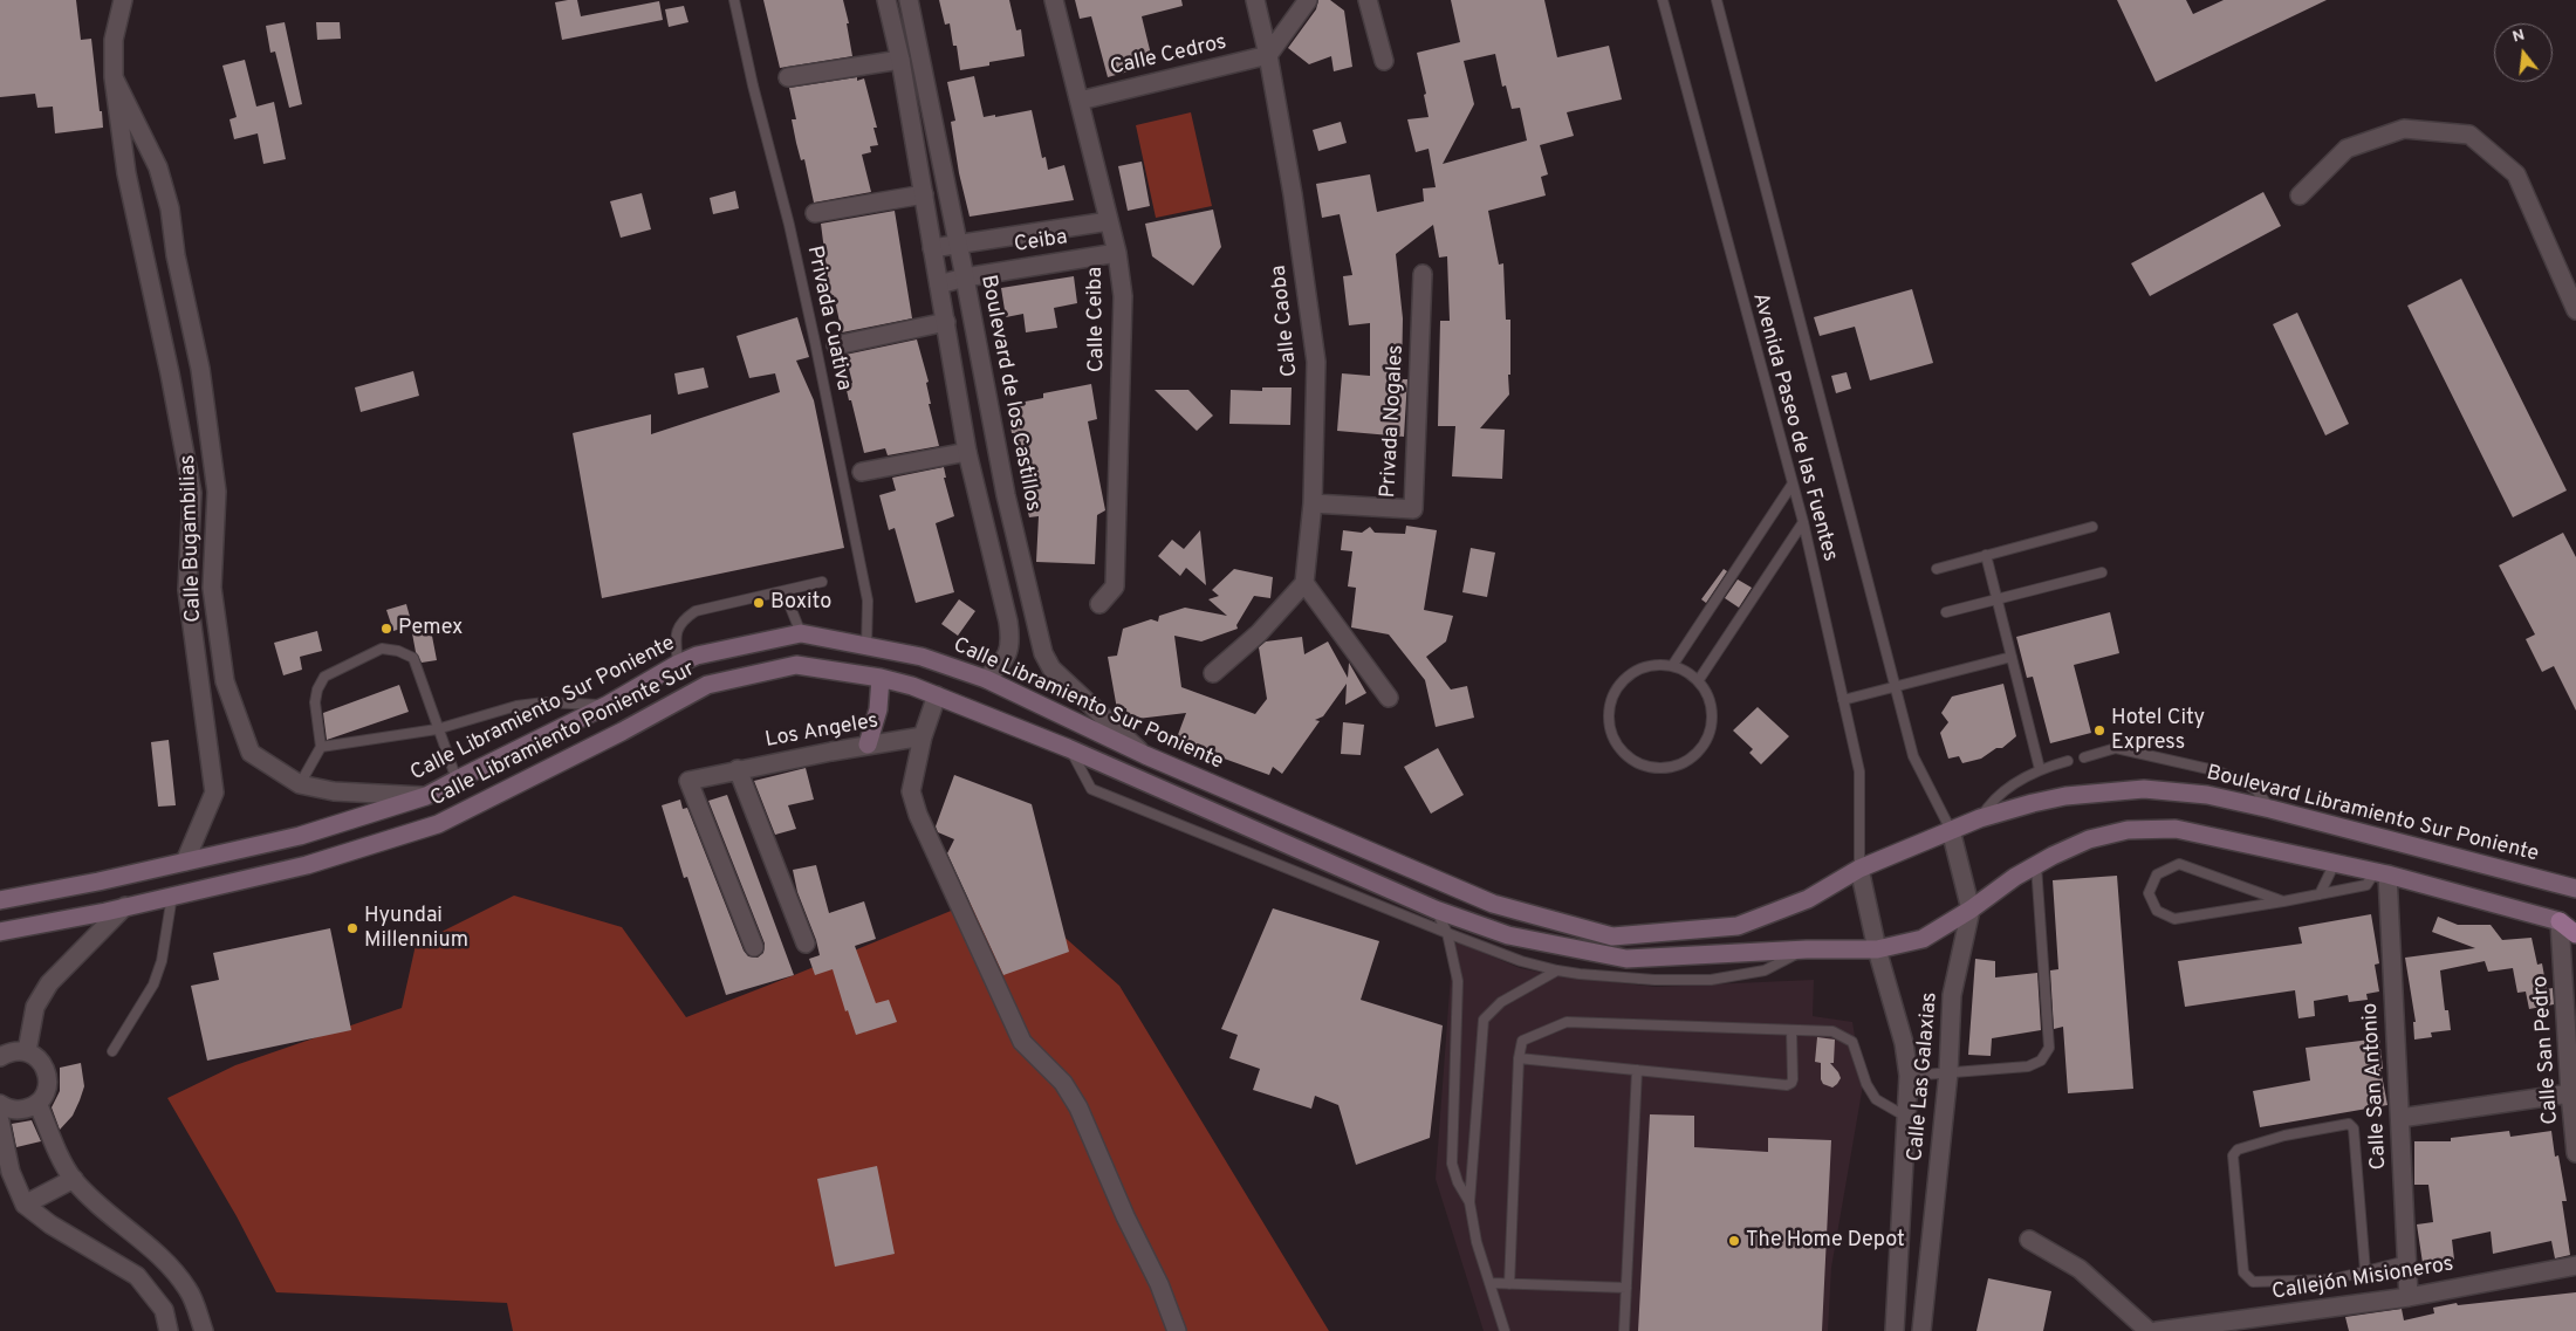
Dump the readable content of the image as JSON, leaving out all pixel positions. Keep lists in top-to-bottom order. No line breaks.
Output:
{"streets":{"main road":["Calle Libramiento Sur Poniente","Calle Libramiento Poniente Sur","Boulevard Libramiento Sur Poniente"],"street":["Calle Cedros","Ceiba","Calle Ceiba","Calle Caoba","Boulevard de los Castillos","Privada Nogales","Calle Bugambilias","Los Angeles","Calle San Pedro","Calle Las Galaxias","Calle San Antonio","Callejón Misioneros"],"lane":["Privada Cuativa","Avenida Paseo de las Fuentes"]},"crossings":[["Calle Cedros","Calle Ceiba"],["Calle Cedros","Calle Caoba"],["Ceiba","Calle Ceiba"],["Ceiba","Boulevard de los Castillos"],["Privada Cuativa","Calle Libramiento Sur Poniente"],["Calle Caoba","Privada Nogales"],["Boulevard de los Castillos","Calle Libramiento Sur Poniente"],["Avenida Paseo de las Fuentes","Calle Libramiento Sur Poniente"],["Avenida Paseo de las Fuentes","Boulevard Libramiento Sur Poniente"],["Avenida Paseo de las Fuentes","Calle Las Galaxias"],["Calle Bugambilias","Calle Libramiento Sur Poniente"],["Calle Libramiento Sur Poniente","Boulevard Libramiento Sur Poniente"],["Calle Libramiento Sur Poniente","Calle Las Galaxias"],["Calle Libramiento Poniente Sur","Calle Las Galaxias"],["Boulevard Libramiento Sur Poniente","Calle Las Galaxias"],["Calle San Antonio","Callejón Misioneros"]],"places":["Boxito","Pemex","Hotel City Express","Hyundai Millennium","The Home Depot"],"north":"top"}
